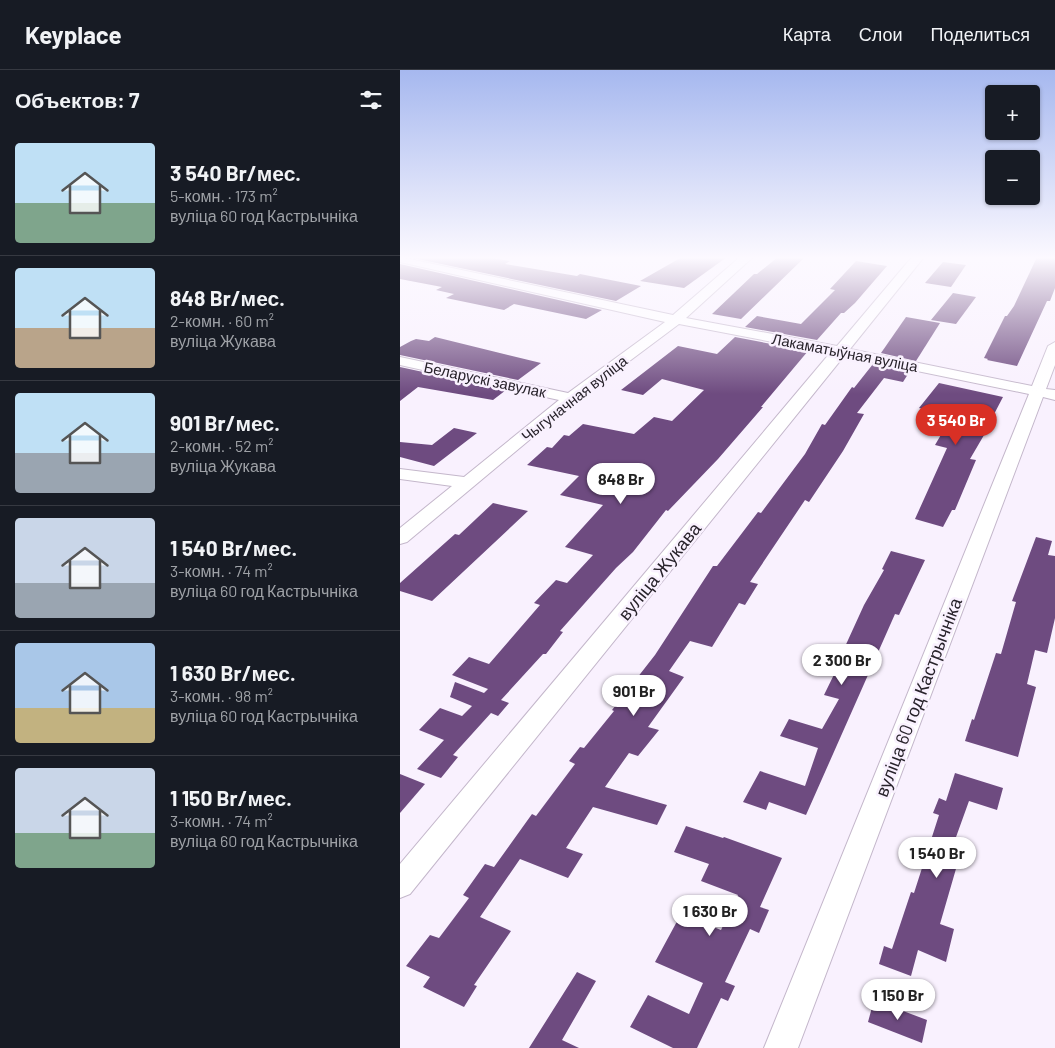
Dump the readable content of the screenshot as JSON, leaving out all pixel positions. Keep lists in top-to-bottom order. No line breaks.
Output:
{"streets":{"street":["Лакаматыўная вуліца","Беларускі завулак","Чыгуначная вуліца","вуліца Жукава","вуліца 60 год Кастрычніка"]},"crossings":[["Лакаматыўная вуліца","Чыгуначная вуліца"],["Лакаматыўная вуліца","вуліца Жукава"],["Лакаматыўная вуліца","вуліца 60 год Кастрычніка"],["Беларускі завулак","Чыгуначная вуліца"]],"page":{"header":"Keyplace","nav":["Карта","Слои","Поделиться"],"heading":"Объектов: 7","map_buttons":["+","−"],"list":[{"name":"3 540 Br/мес.","note":"5-комн. · 173 m² · вуліца 60 год Кастрычніка"},{"name":"848 Br/мес.","note":"2-комн. · 60 m² · вуліца Жукава"},{"name":"901 Br/мес.","note":"2-комн. · 52 m² · вуліца Жукава"},{"name":"1 540 Br/мес.","note":"3-комн. · 74 m² · вуліца 60 год Кастрычніка"},{"name":"1 630 Br/мес.","note":"3-комн. · 98 m² · вуліца 60 год Кастрычніка"},{"name":"1 150 Br/мес.","note":"3-комн. · 74 m² · вуліца 60 год Кастрычніка"}],"price":["3 540 Br","848 Br","2 300 Br","901 Br","1 540 Br","1 630 Br","1 150 Br"]}}
